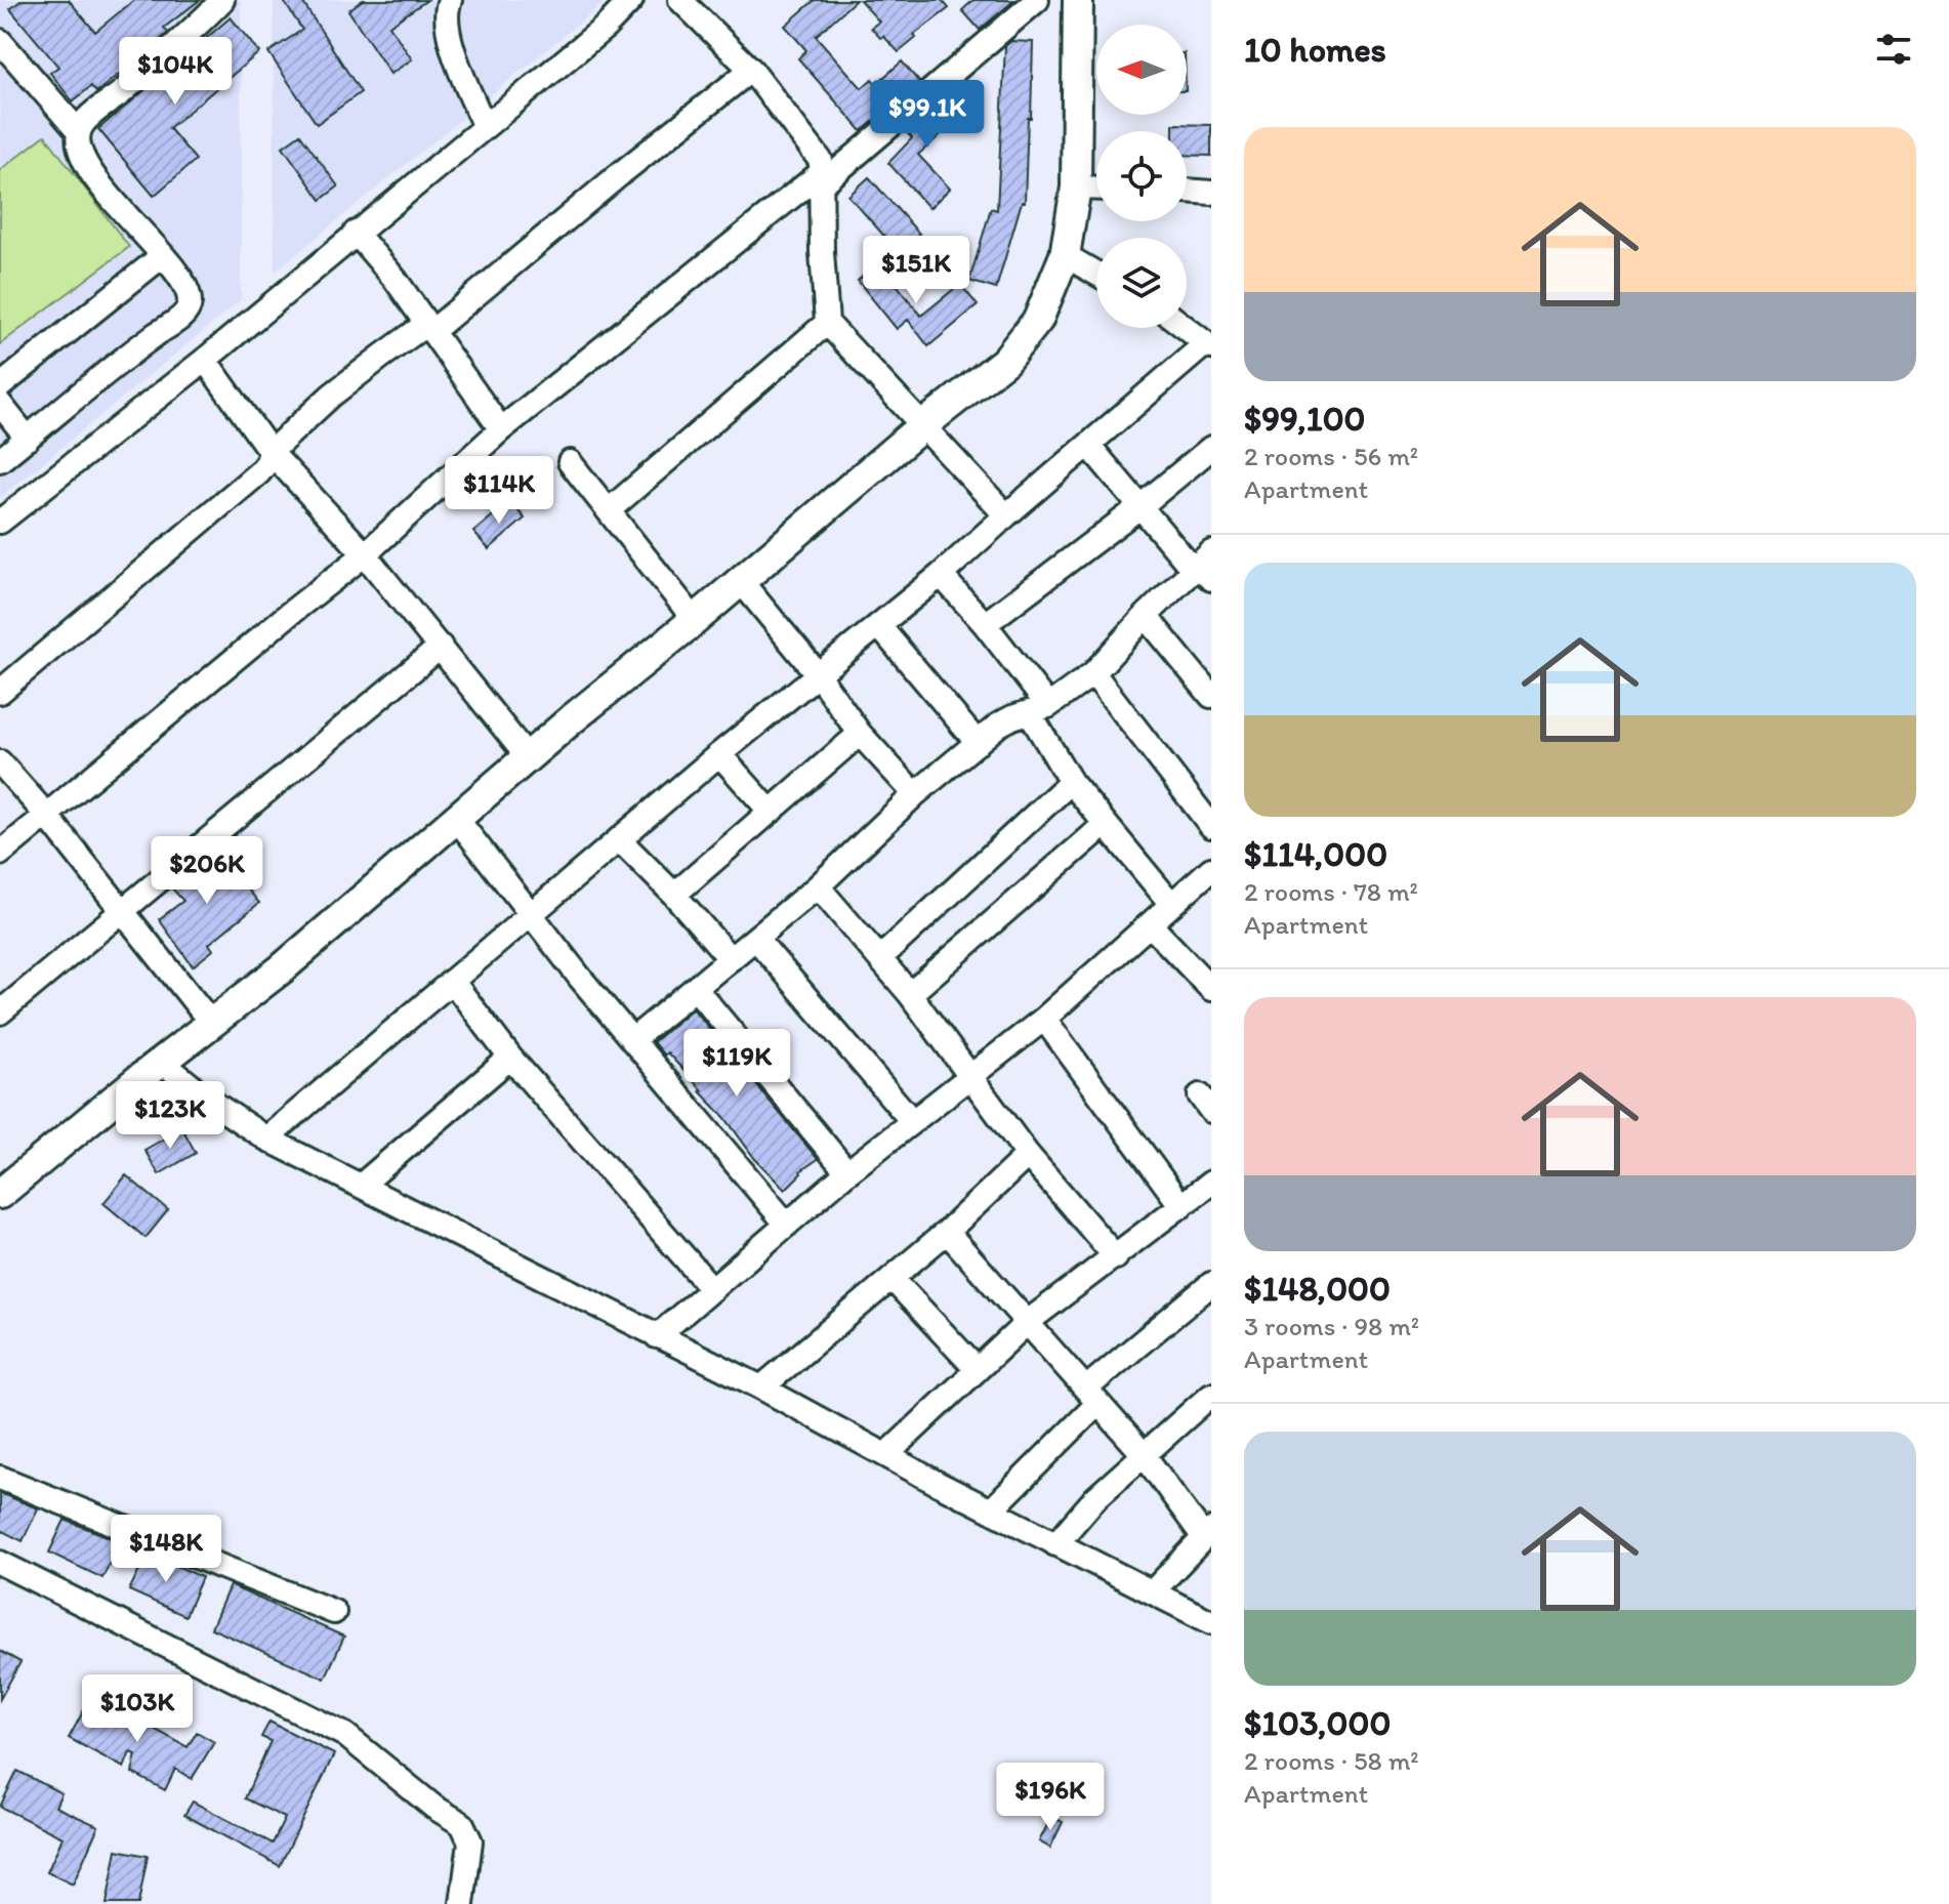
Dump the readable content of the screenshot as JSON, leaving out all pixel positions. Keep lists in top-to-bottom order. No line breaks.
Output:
{"north":"left","page":{"heading":"10 homes","price":["$104K","$99.1K","$151K","$114K","$206K","$119K","$123K","$148K","$103K","$196K"],"list":[{"name":"$99,100","note":"2 rooms · 56 m² · Apartment"},{"name":"$114,000","note":"2 rooms · 78 m² · Apartment"},{"name":"$148,000","note":"3 rooms · 98 m² · Apartment"},{"name":"$103,000","note":"2 rooms · 58 m² · Apartment"}]}}
